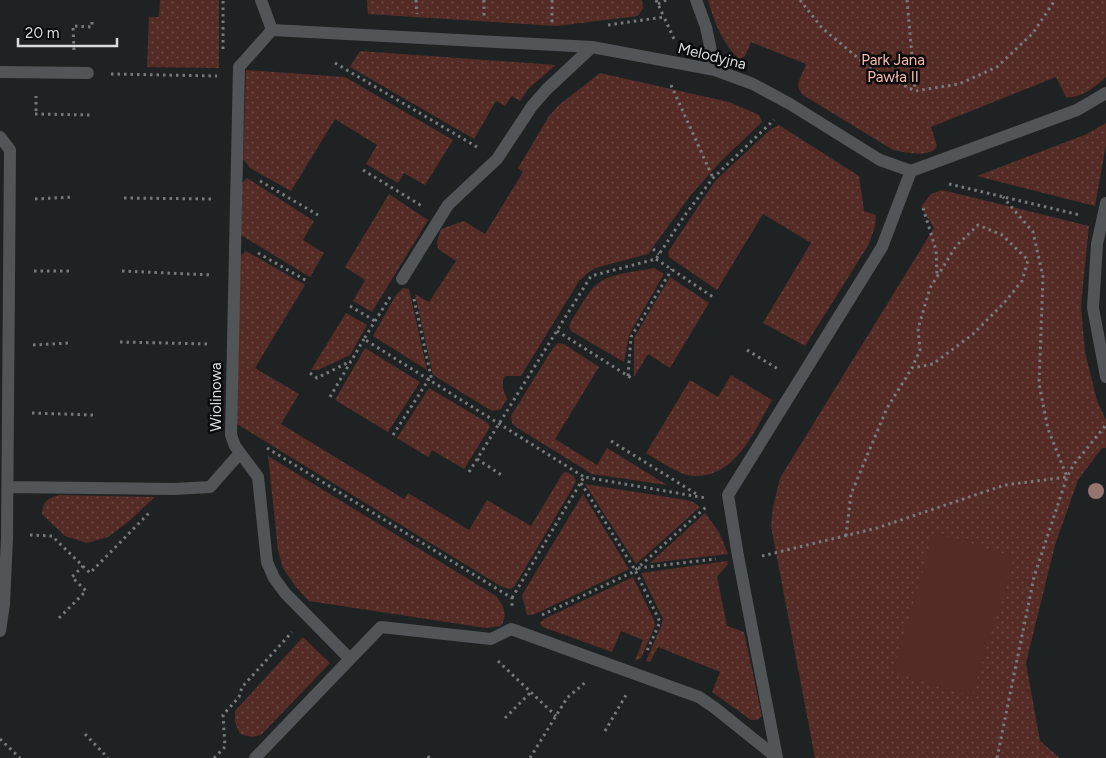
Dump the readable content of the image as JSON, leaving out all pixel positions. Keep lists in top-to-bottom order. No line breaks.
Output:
{"streets":{"street":["Melodyjna","Wiolinowa"]},"crossings":[["Melodyjna","Wiolinowa"]],"parks":["Park Jana Pawła II"],"scale_bar":"20 m"}
